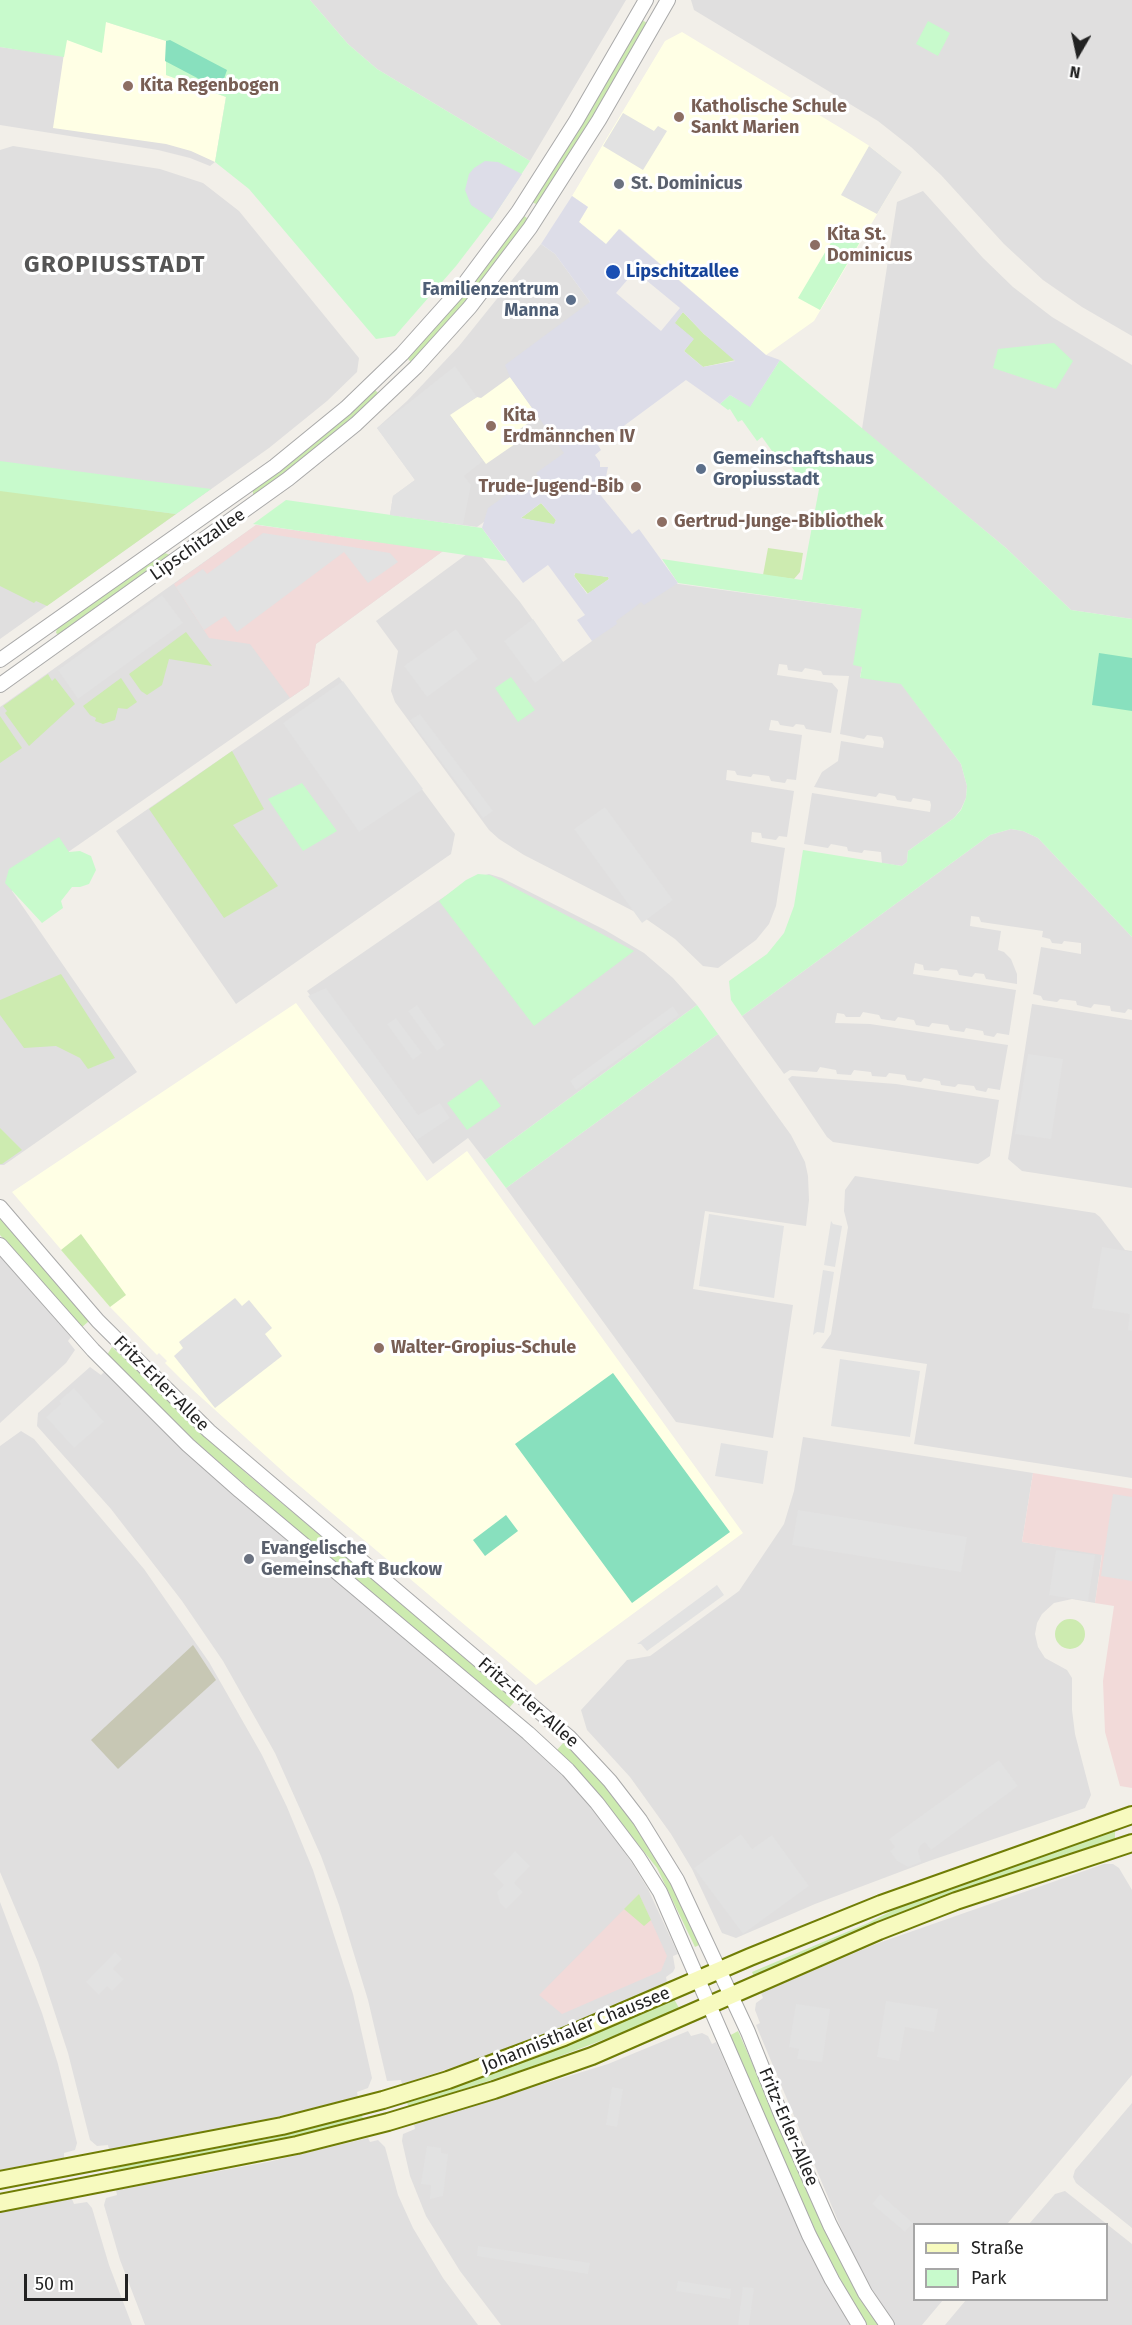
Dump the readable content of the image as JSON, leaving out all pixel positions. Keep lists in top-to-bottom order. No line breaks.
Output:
{"streets":{"main road":["Johannisthaler Chaussee"],"street":["Lipschitzallee","Fritz-Erler-Allee"]},"crossings":[["Fritz-Erler-Allee","Johannisthaler Chaussee"]],"districts":["GROPIUSSTADT"],"places":["Kita Regenbogen","Katholische Schule Sankt Marien","St. Dominicus","Kita St. Dominicus","Lipschitzallee","Familienzentrum Manna","Kita Erdmännchen IV","Gemeinschaftshaus Gropiusstadt","Trude-Jugend-Bib","Gertrud-Junge-Bibliothek","Walter-Gropius-Schule","Evangelische Gemeinschaft Buckow"],"legend":["Straße","Park"],"scale_bar":"50 m","north":"bottom"}
